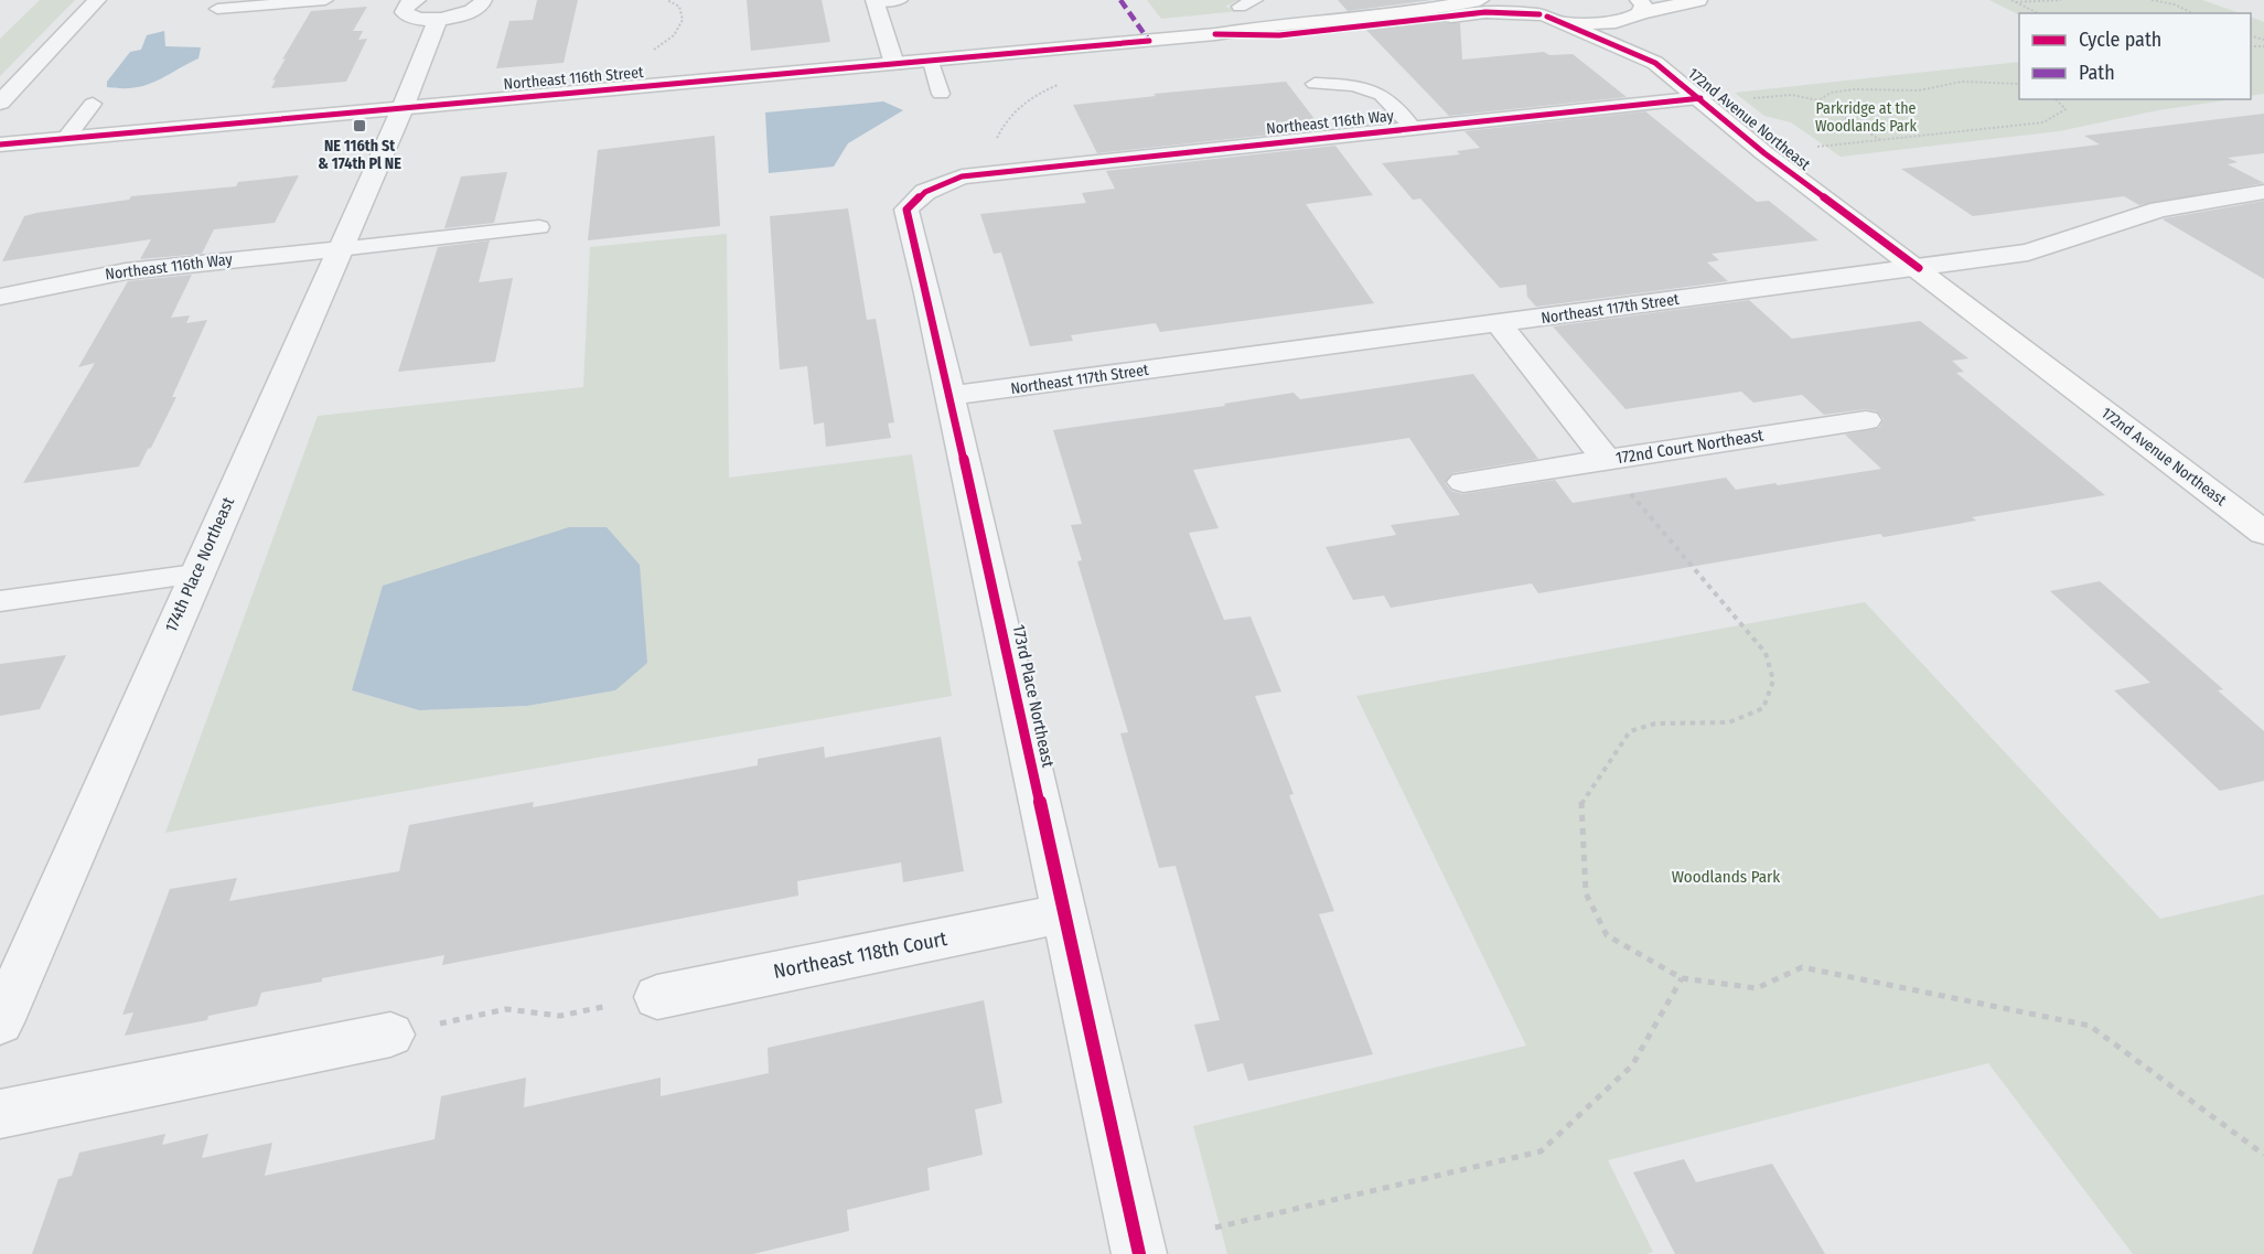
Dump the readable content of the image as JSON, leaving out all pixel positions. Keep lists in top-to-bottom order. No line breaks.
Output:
{"streets":{"street":["Northeast 116th Street","172nd Avenue Northeast","Northeast 116th Way","Northeast 117th Street","172nd Court Northeast","174th Place Northeast","173rd Place Northeast","Northeast 118th Court"]},"crossings":[["Northeast 116th Street","172nd Avenue Northeast"],["Northeast 116th Street","174th Place Northeast"],["172nd Avenue Northeast","Northeast 116th Way"],["172nd Avenue Northeast","Northeast 117th Street"],["Northeast 116th Way","174th Place Northeast"],["Northeast 116th Way","173rd Place Northeast"],["Northeast 117th Street","172nd Court Northeast"],["Northeast 117th Street","173rd Place Northeast"],["173rd Place Northeast","Northeast 118th Court"]],"parks":["Parkridge at the Woodlands Park","Woodlands Park"],"places":{"transit":["NE 116th St & 174th Pl NE"]},"legend":["Cycle path","Path"]}
